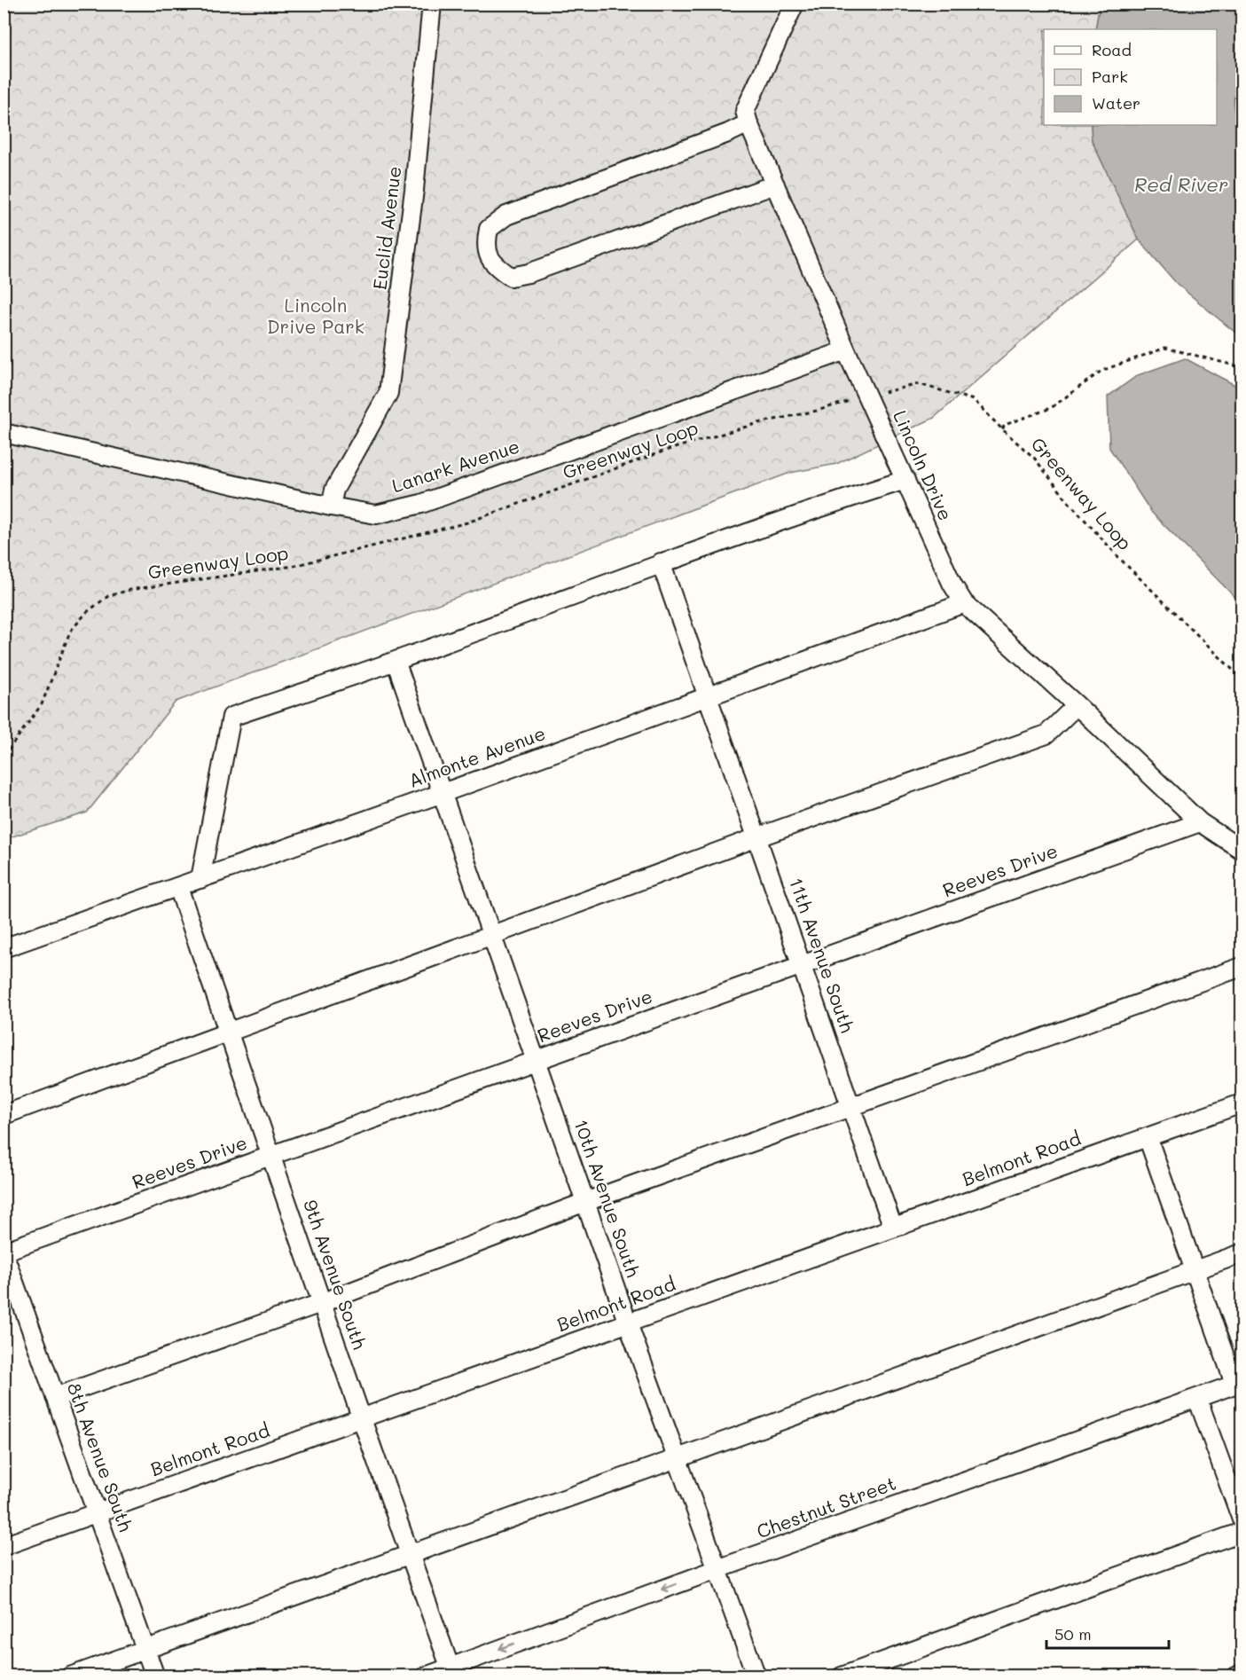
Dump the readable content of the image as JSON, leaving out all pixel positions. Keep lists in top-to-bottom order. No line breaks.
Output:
{"streets":{"street":["Euclid Avenue","Lincoln Drive","Lanark Avenue","Almonte Avenue","Reeves Drive","11th Avenue South","Belmont Road","10th Avenue South","9th Avenue South","8th Avenue South","Chestnut Street"],"path":["Greenway Loop"]},"crossings":[["Euclid Avenue","Lanark Avenue"],["Greenway Loop","Lincoln Drive"],["Lincoln Drive","Lanark Avenue"],["Lincoln Drive","Almonte Avenue"],["Lincoln Drive","Reeves Drive"],["Almonte Avenue","11th Avenue South"],["Almonte Avenue","10th Avenue South"],["Almonte Avenue","9th Avenue South"],["Reeves Drive","11th Avenue South"],["Reeves Drive","10th Avenue South"],["Reeves Drive","9th Avenue South"],["Reeves Drive","8th Avenue South"],["11th Avenue South","Belmont Road"],["Belmont Road","10th Avenue South"],["Belmont Road","9th Avenue South"],["Belmont Road","8th Avenue South"],["10th Avenue South","Chestnut Street"],["9th Avenue South","Chestnut Street"]],"water":["Red River"],"parks":["Lincoln Drive Park"],"legend":["Road","Park","Water"],"scale_bar":"50 m"}
